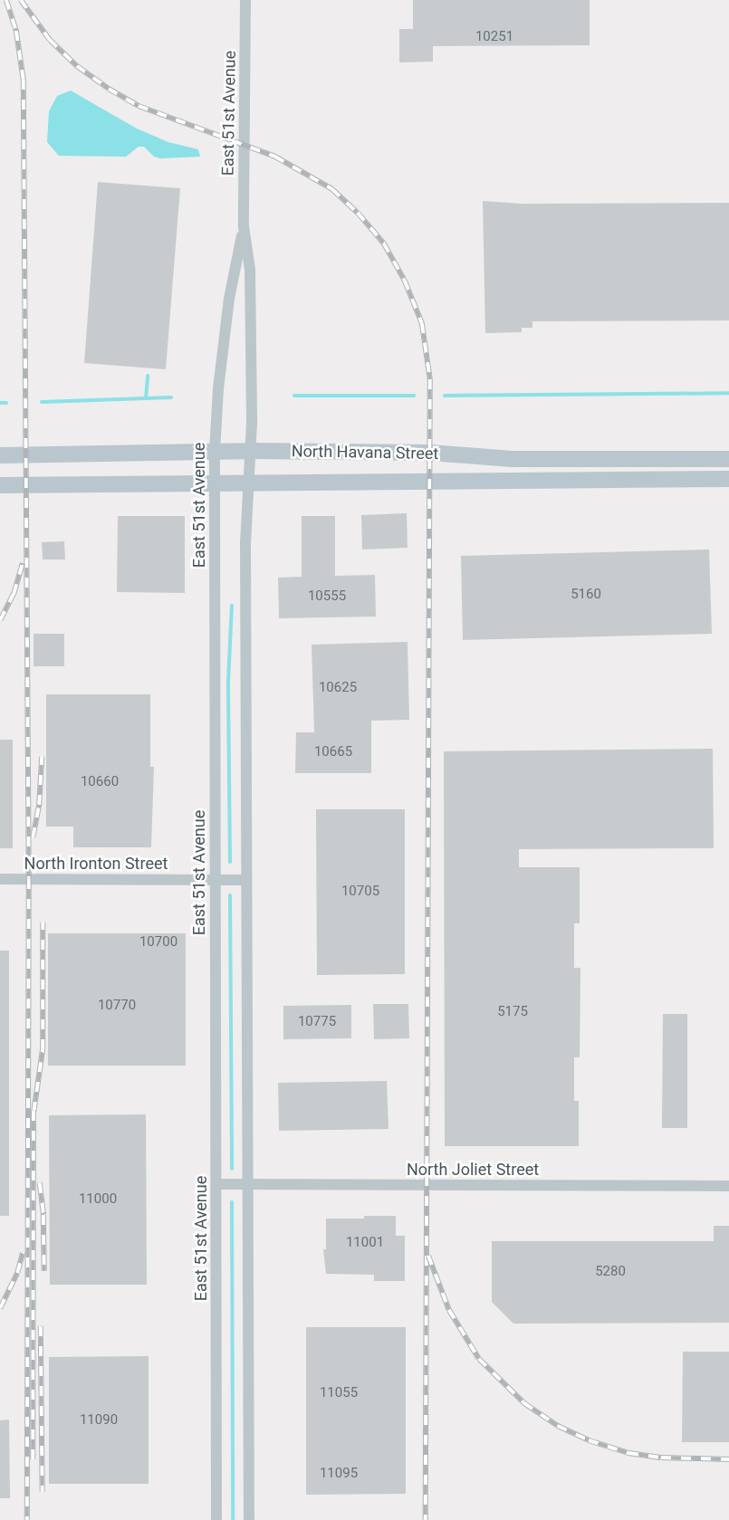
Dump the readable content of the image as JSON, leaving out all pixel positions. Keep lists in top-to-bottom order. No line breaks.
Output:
{"streets":{"main road":["North Havana Street"],"street":["East 51st Avenue","North Ironton Street","North Joliet Street"]},"crossings":[["East 51st Avenue","North Havana Street"],["East 51st Avenue","North Ironton Street"],["East 51st Avenue","North Joliet Street"]],"house_numbers":["10251","5160","10555","10625","10665","10660","10705","10700","10770","5175","10775","11000","11001","5280","11055","11090","11095"]}
